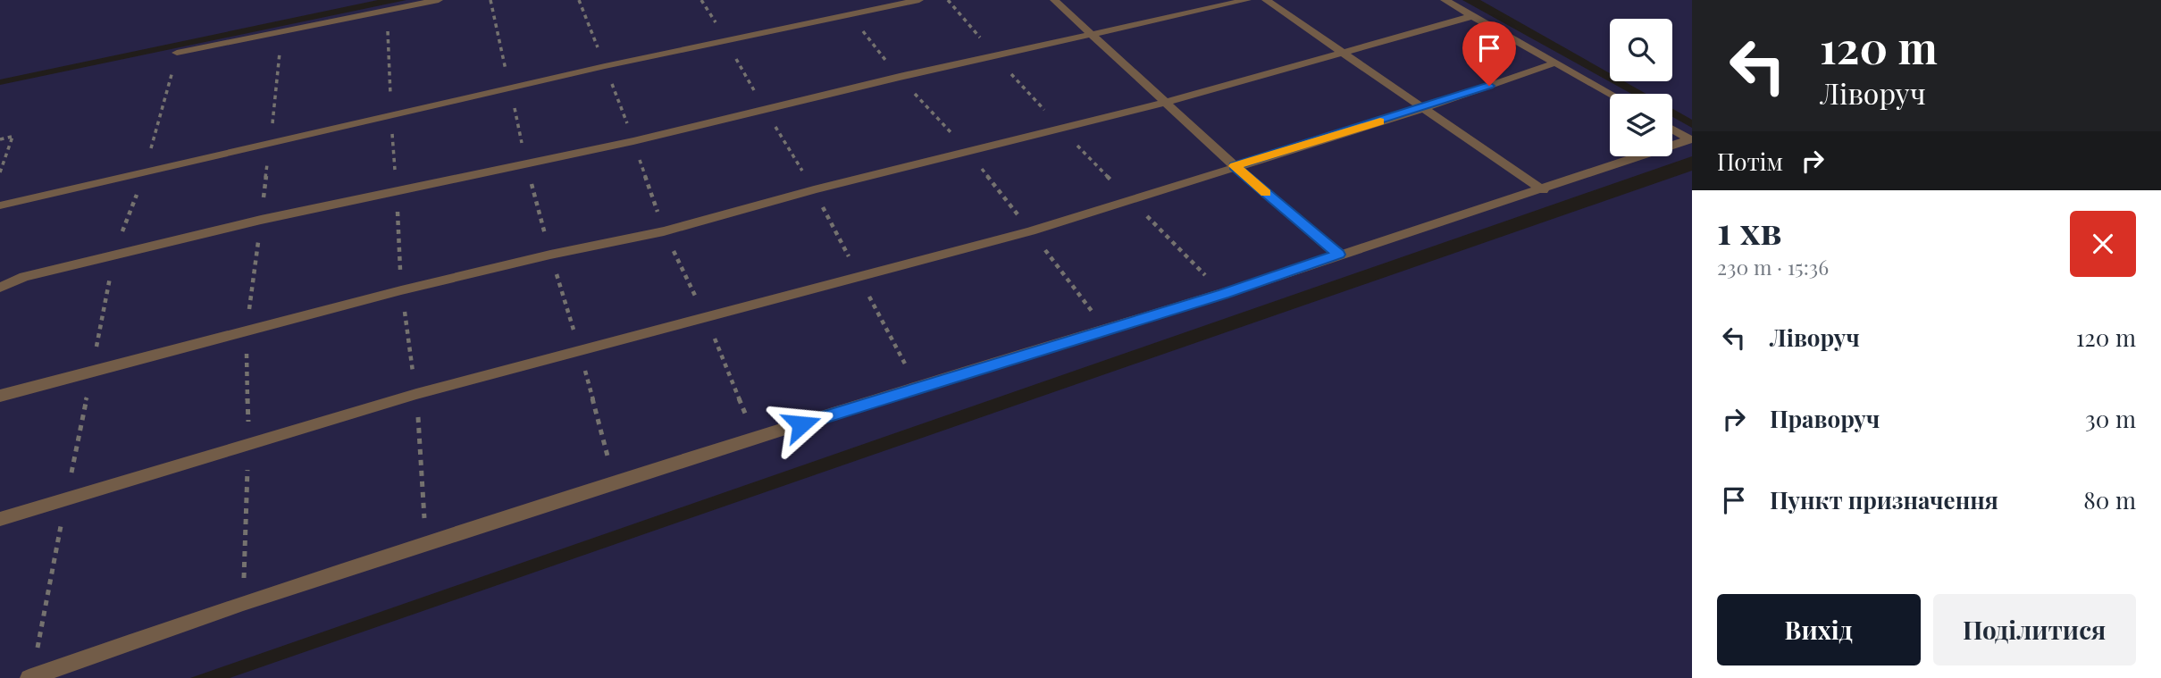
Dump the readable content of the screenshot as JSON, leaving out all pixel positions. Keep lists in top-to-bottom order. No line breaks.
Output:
{"page":{"turn":["120 m","Ліворуч"],"then":"Потім","heading":["1 хв","230 m · 15:36"],"list":[{"name":"Ліворуч","value":"120 m"},{"name":"Праворуч","value":"30 m"},{"name":"Пункт призначення","value":"80 m"}],"buttons":["Вихід","Поділитися"]}}
